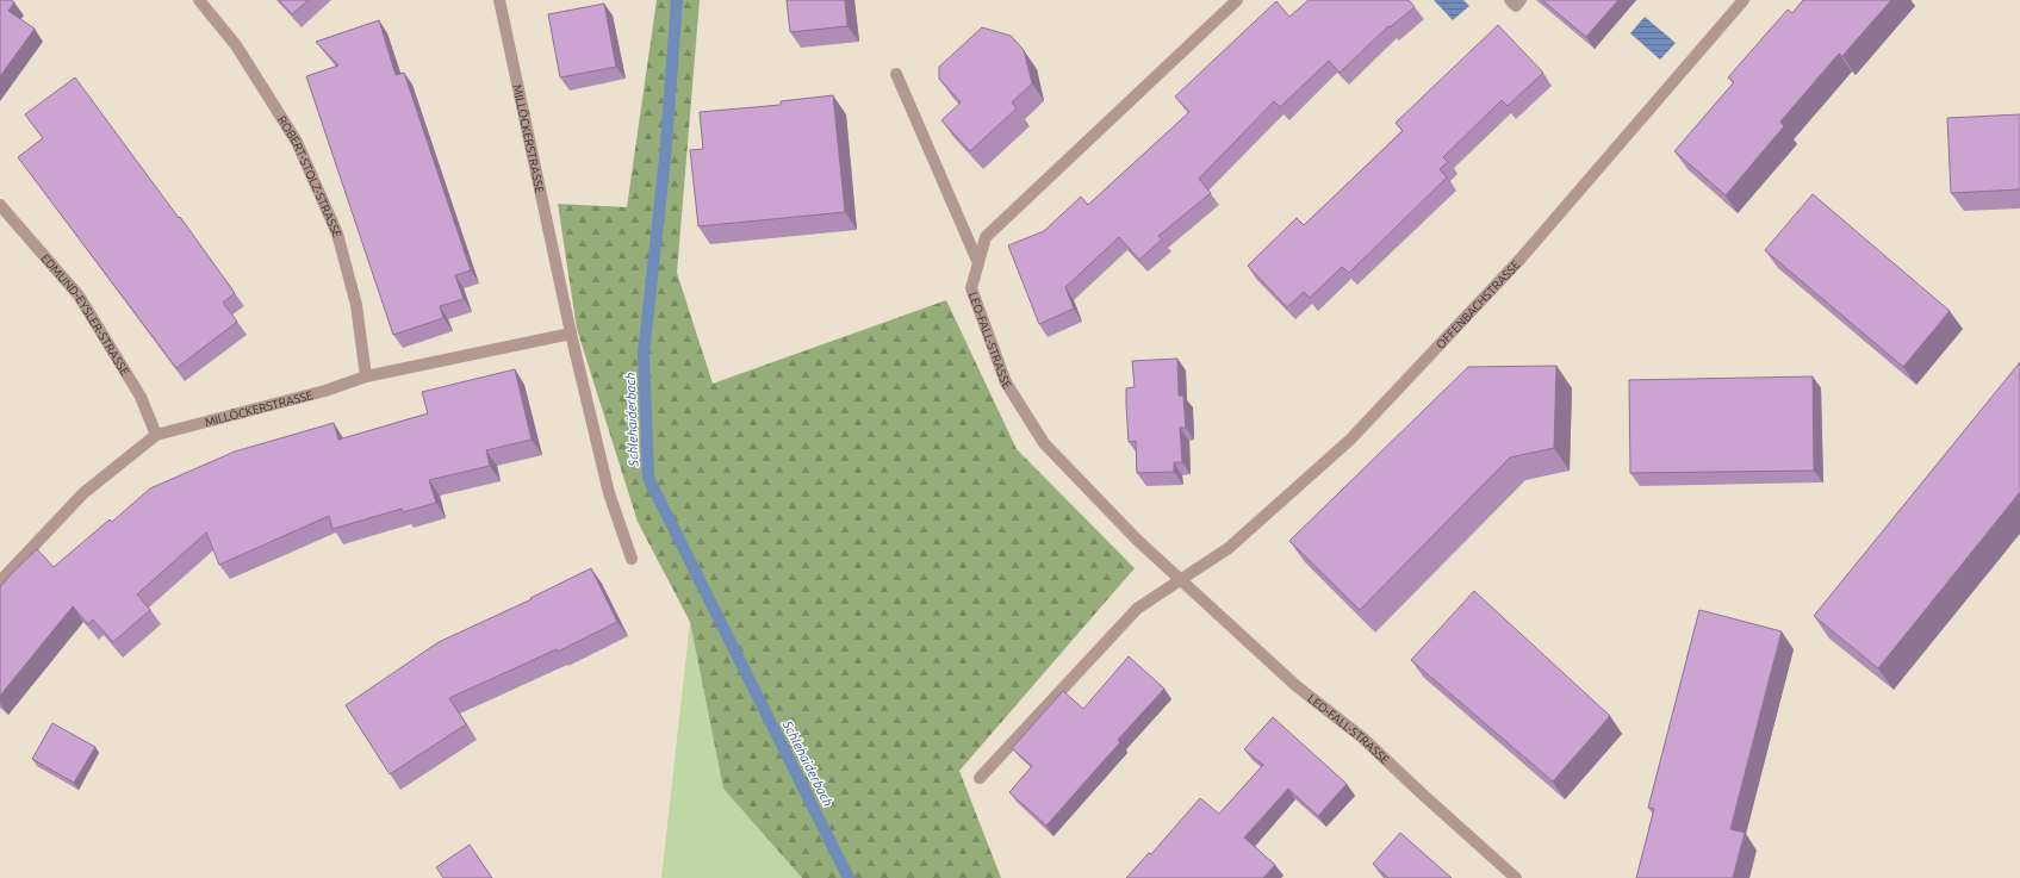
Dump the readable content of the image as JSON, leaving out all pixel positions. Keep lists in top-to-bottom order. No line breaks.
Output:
{"streets":{"street":["MILLÖCKERSTRASSE","ROBERT-STOLZ-STRASSE","OFFENBACHSTRASSE","EDMUND-EYSLER-STRASSE","LEO-FALL-STRASSE"]},"crossings":[["MILLÖCKERSTRASSE","ROBERT-STOLZ-STRASSE"],["MILLÖCKERSTRASSE","EDMUND-EYSLER-STRASSE"],["OFFENBACHSTRASSE","LEO-FALL-STRASSE"]],"water":["Schlehaiderbach"]}
